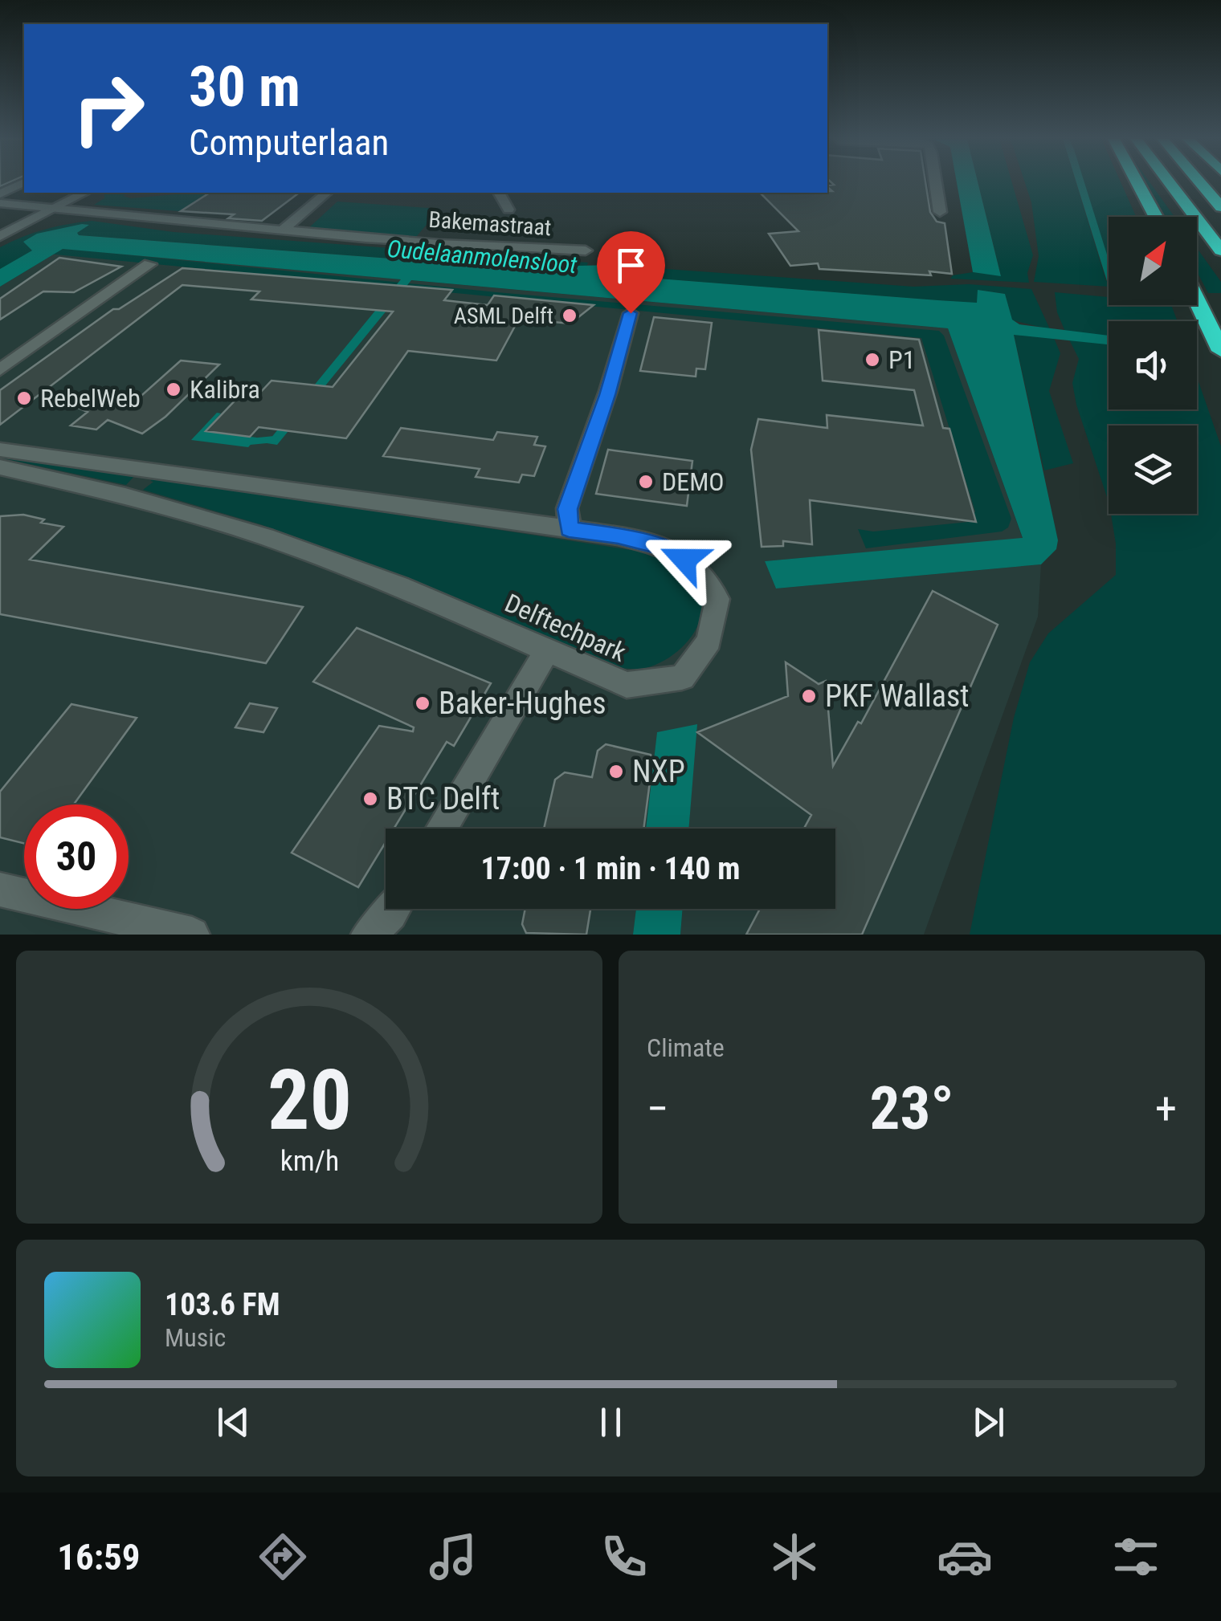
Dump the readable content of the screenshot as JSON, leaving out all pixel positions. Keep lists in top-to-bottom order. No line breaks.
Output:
{"streets":{"street":["Bakemastraat","Delftechpark"]},"water":["Oudelaanmolensloot"],"places":["ASML Delft","P1","Kalibra","RebelWeb","DEMO","PKF Wallast","Baker-Hughes","NXP","BTC Delft"],"north":"top right","page":{"turn":["30 m","Computerlaan"],"limit":"30","trip":"17:00 · 1 min · 140 m","tile":"Climate","heat":["−","23°","+"],"song":["103.6 FM","Music"],"tabs":"16:59","gauge":["20","km/h"]}}
